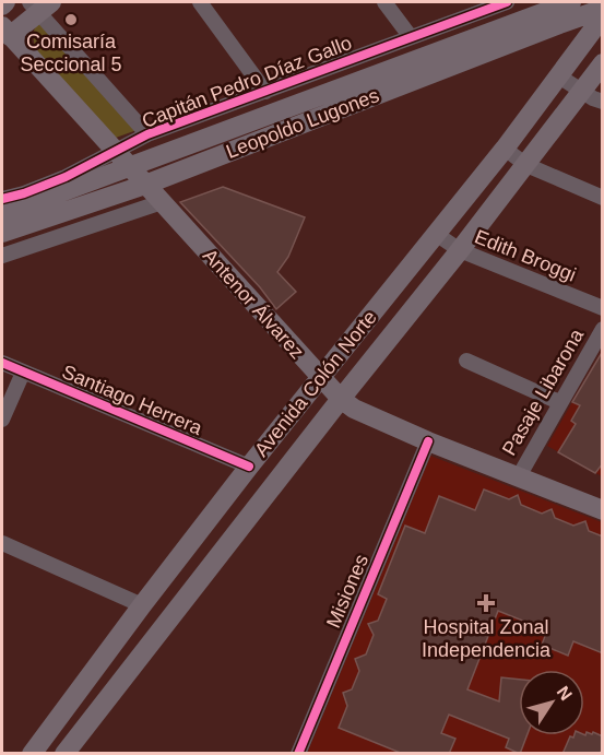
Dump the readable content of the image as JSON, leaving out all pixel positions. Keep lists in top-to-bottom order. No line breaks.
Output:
{"streets":{"main road":["Leopoldo Lugones","Antenor Álvarez","Avenida Colón Norte"],"street":["Capitán Pedro Díaz Gallo","Edith Broggi","Pasaje Libarona","Santiago Herrera","Misiones"]},"crossings":[["Capitán Pedro Díaz Gallo","Antenor Álvarez"],["Leopoldo Lugones","Antenor Álvarez"],["Edith Broggi","Avenida Colón Norte"],["Antenor Álvarez","Avenida Colón Norte"],["Antenor Álvarez","Pasaje Libarona"],["Antenor Álvarez","Misiones"],["Avenida Colón Norte","Santiago Herrera"]],"places":{"other":["Comisaría Seccional 5"],"health":["Hospital Zonal Independencia"]},"north":"top right"}
